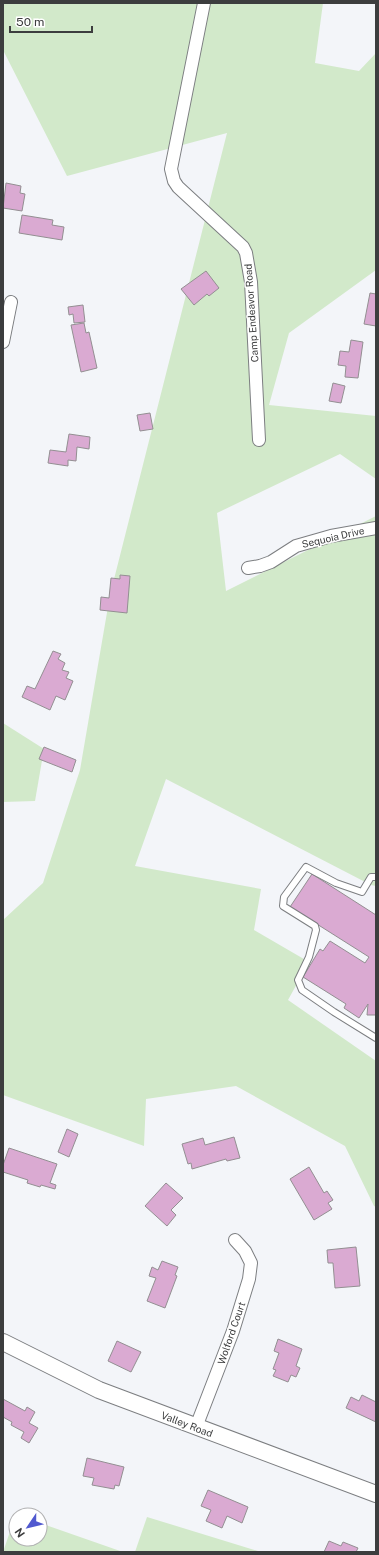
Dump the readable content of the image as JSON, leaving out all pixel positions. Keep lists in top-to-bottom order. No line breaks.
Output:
{"streets":{"main road":["Valley Road"],"street":["Camp Endeavor Road","Sequoia Drive","Wolford Court"]},"crossings":[["Wolford Court","Valley Road"]],"scale_bar":"50 m","north":"bottom left"}
